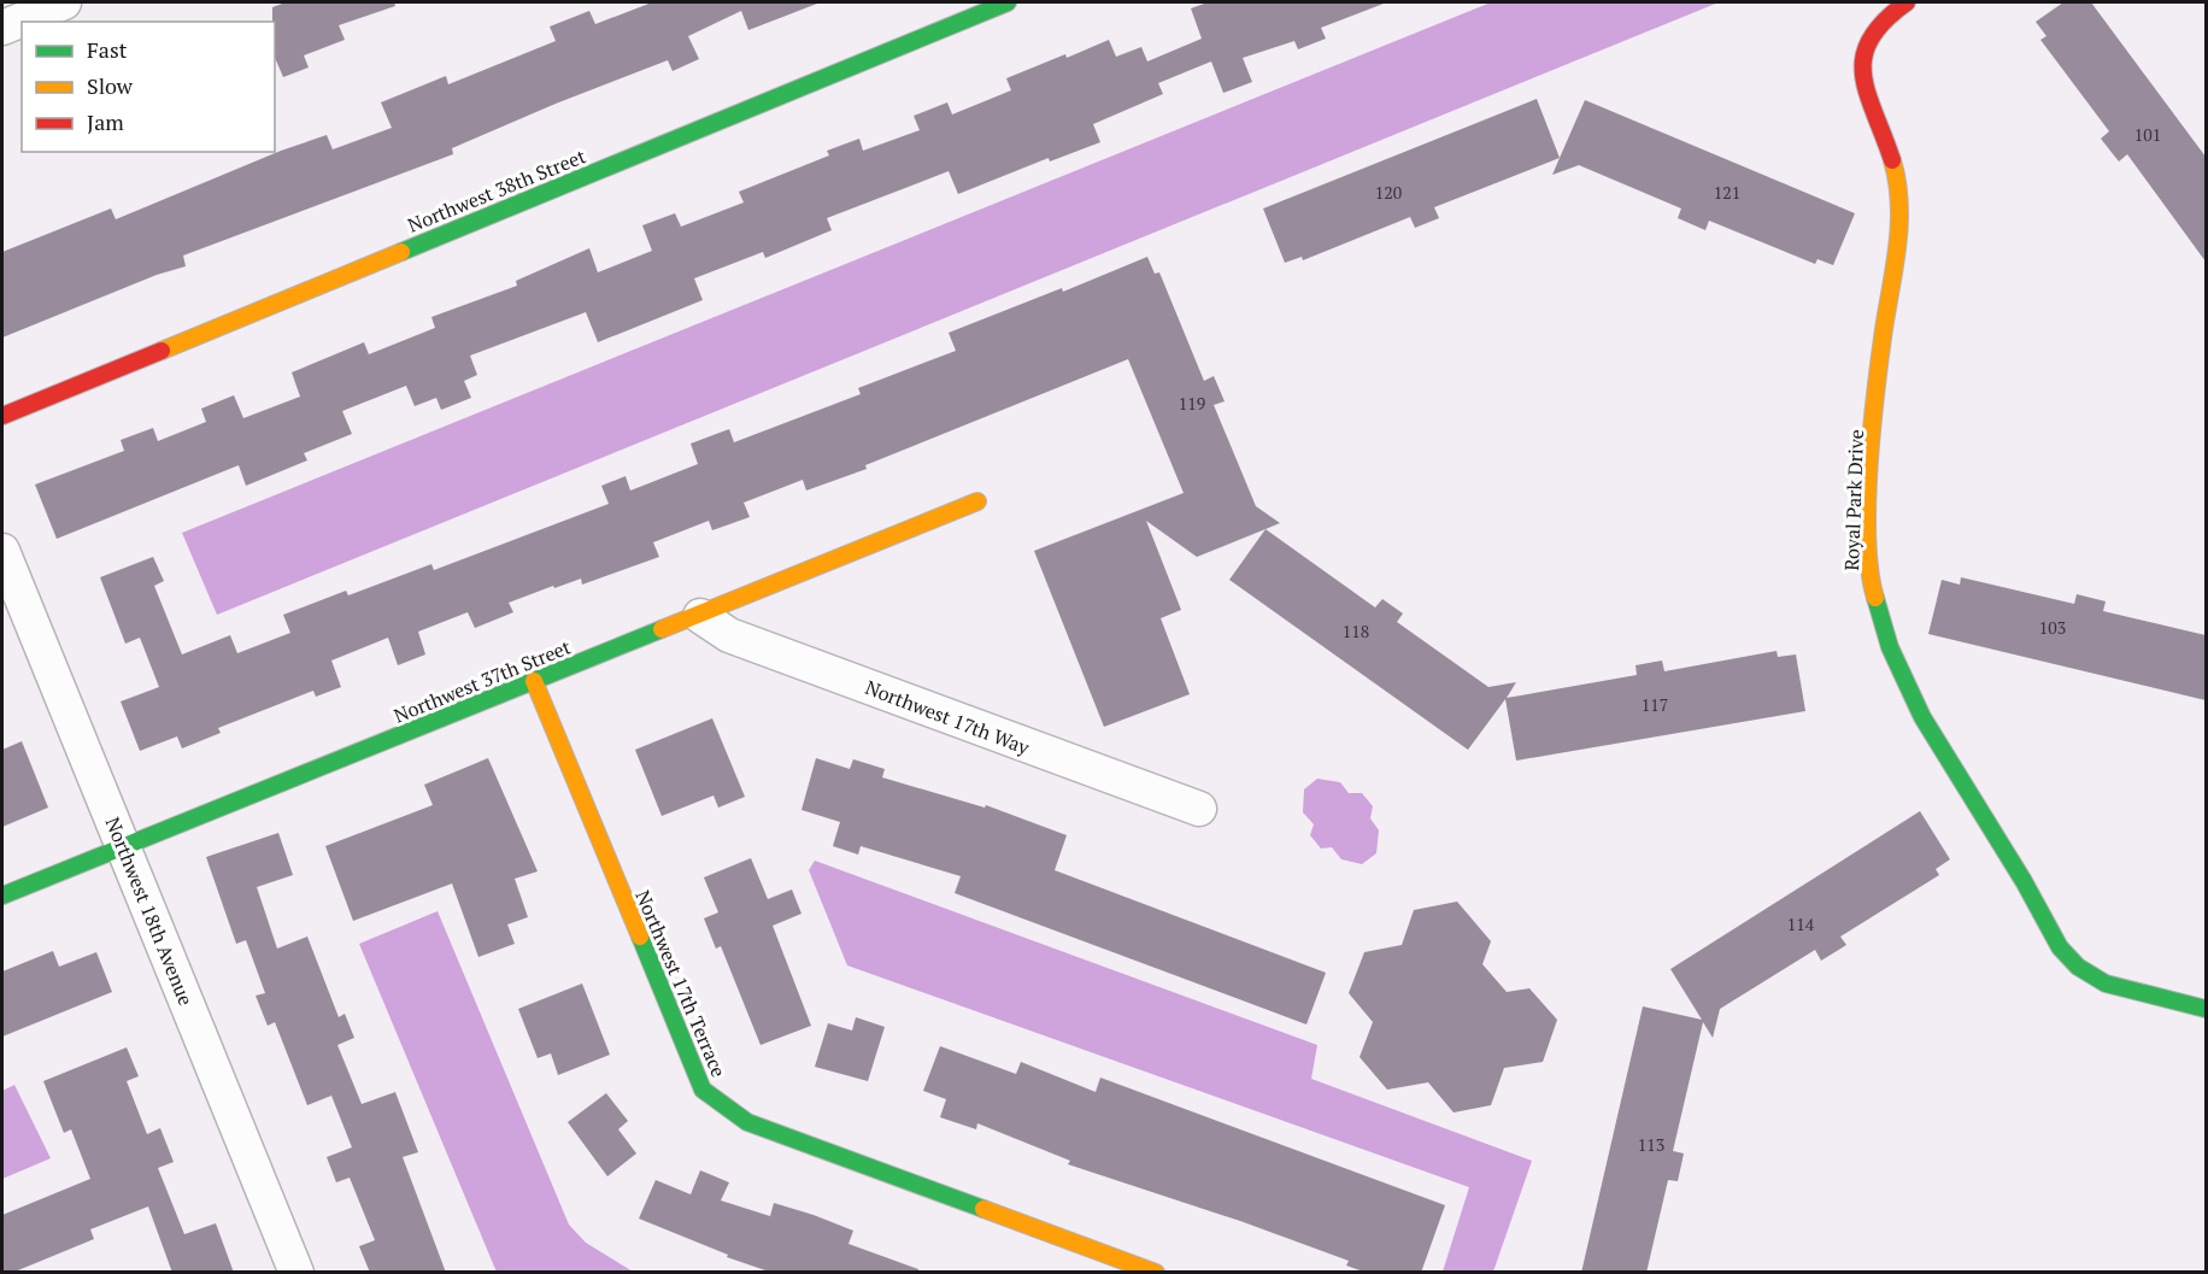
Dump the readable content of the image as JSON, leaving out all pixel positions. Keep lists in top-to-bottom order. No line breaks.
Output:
{"streets":{"street":["Northwest 38th Street","Royal Park Drive","Northwest 37th Street","Northwest 17th Way","Northwest 18th Avenue","Northwest 17th Terrace"]},"crossings":[["Northwest 37th Street","Northwest 17th Way"],["Northwest 37th Street","Northwest 18th Avenue"],["Northwest 37th Street","Northwest 17th Terrace"]],"house_numbers":["101","120","121","119","103","118","117","114","113"],"legend":["Fast","Slow","Jam"]}
